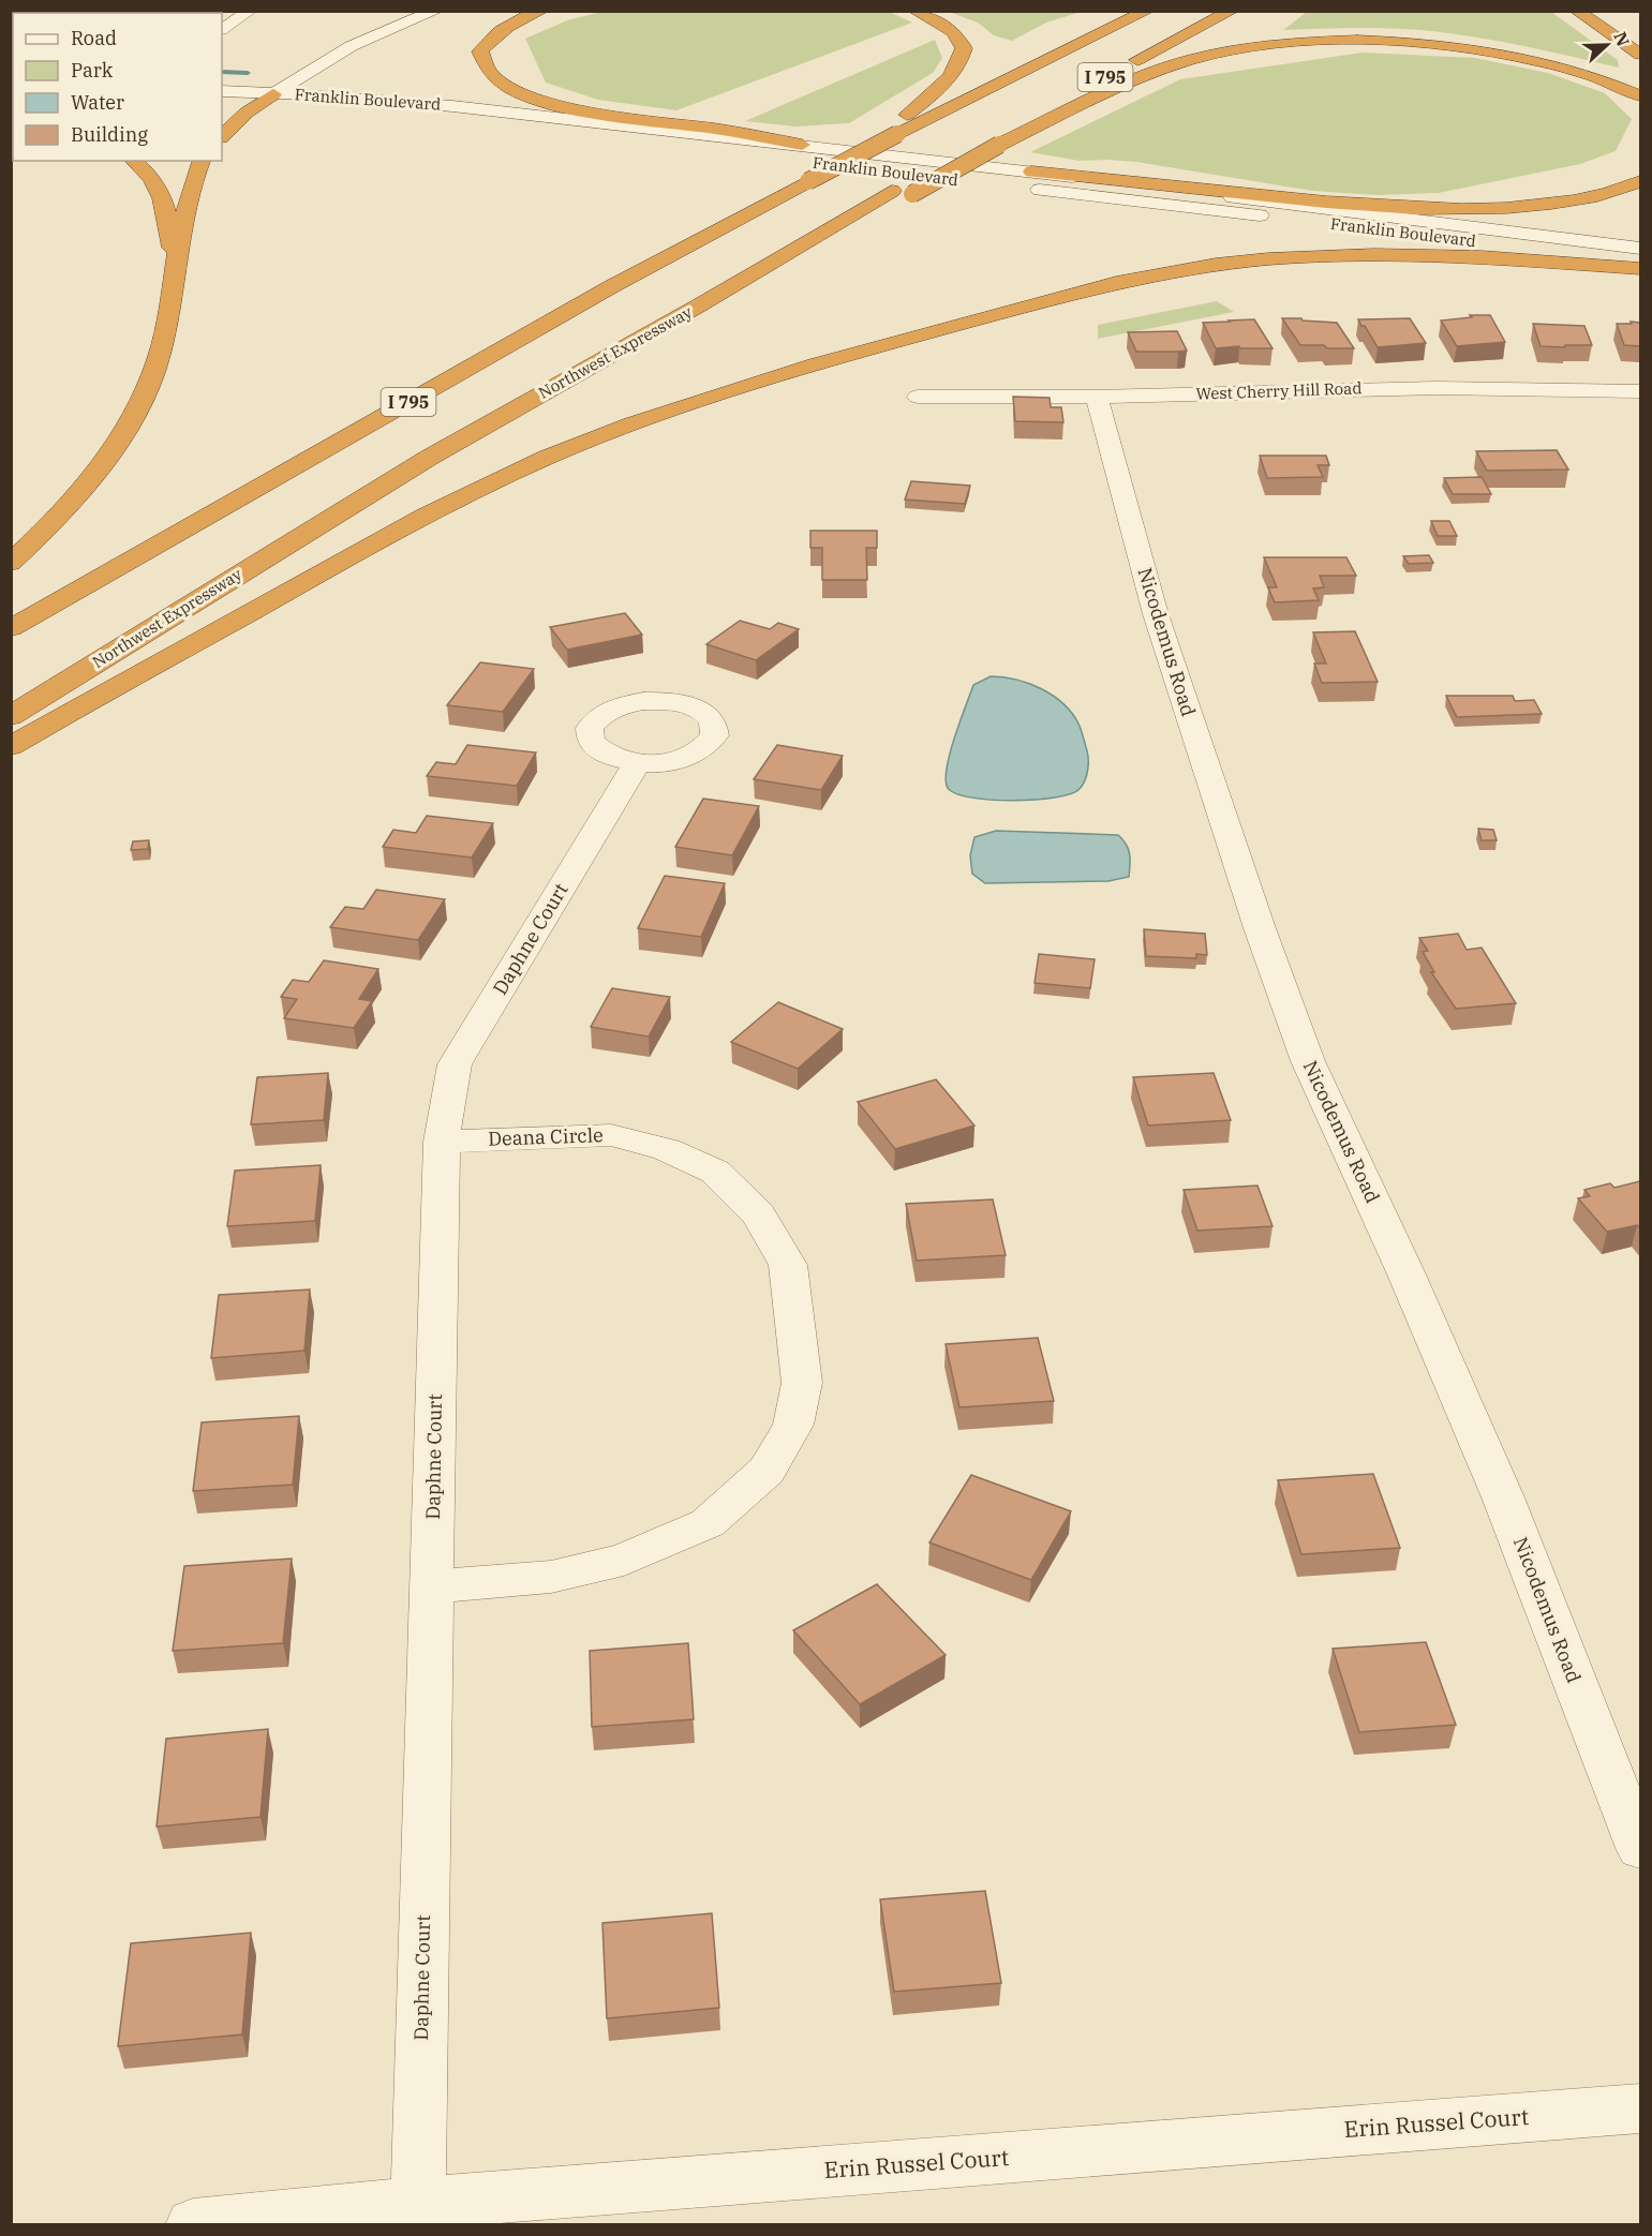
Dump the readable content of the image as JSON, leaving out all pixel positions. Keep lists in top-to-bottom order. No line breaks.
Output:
{"streets":{"highway":["I 795","Northwest Expressway"],"street":["Franklin Boulevard","West Cherry Hill Road","Nicodemus Road","Daphne Court","Deana Circle","Erin Russel Court"]},"crossings":[["I 795","Northwest Expressway"],["West Cherry Hill Road","Nicodemus Road"],["Daphne Court","Deana Circle"],["Daphne Court","Erin Russel Court"]],"legend":["Road","Park","Water","Building"],"north":"right"}
